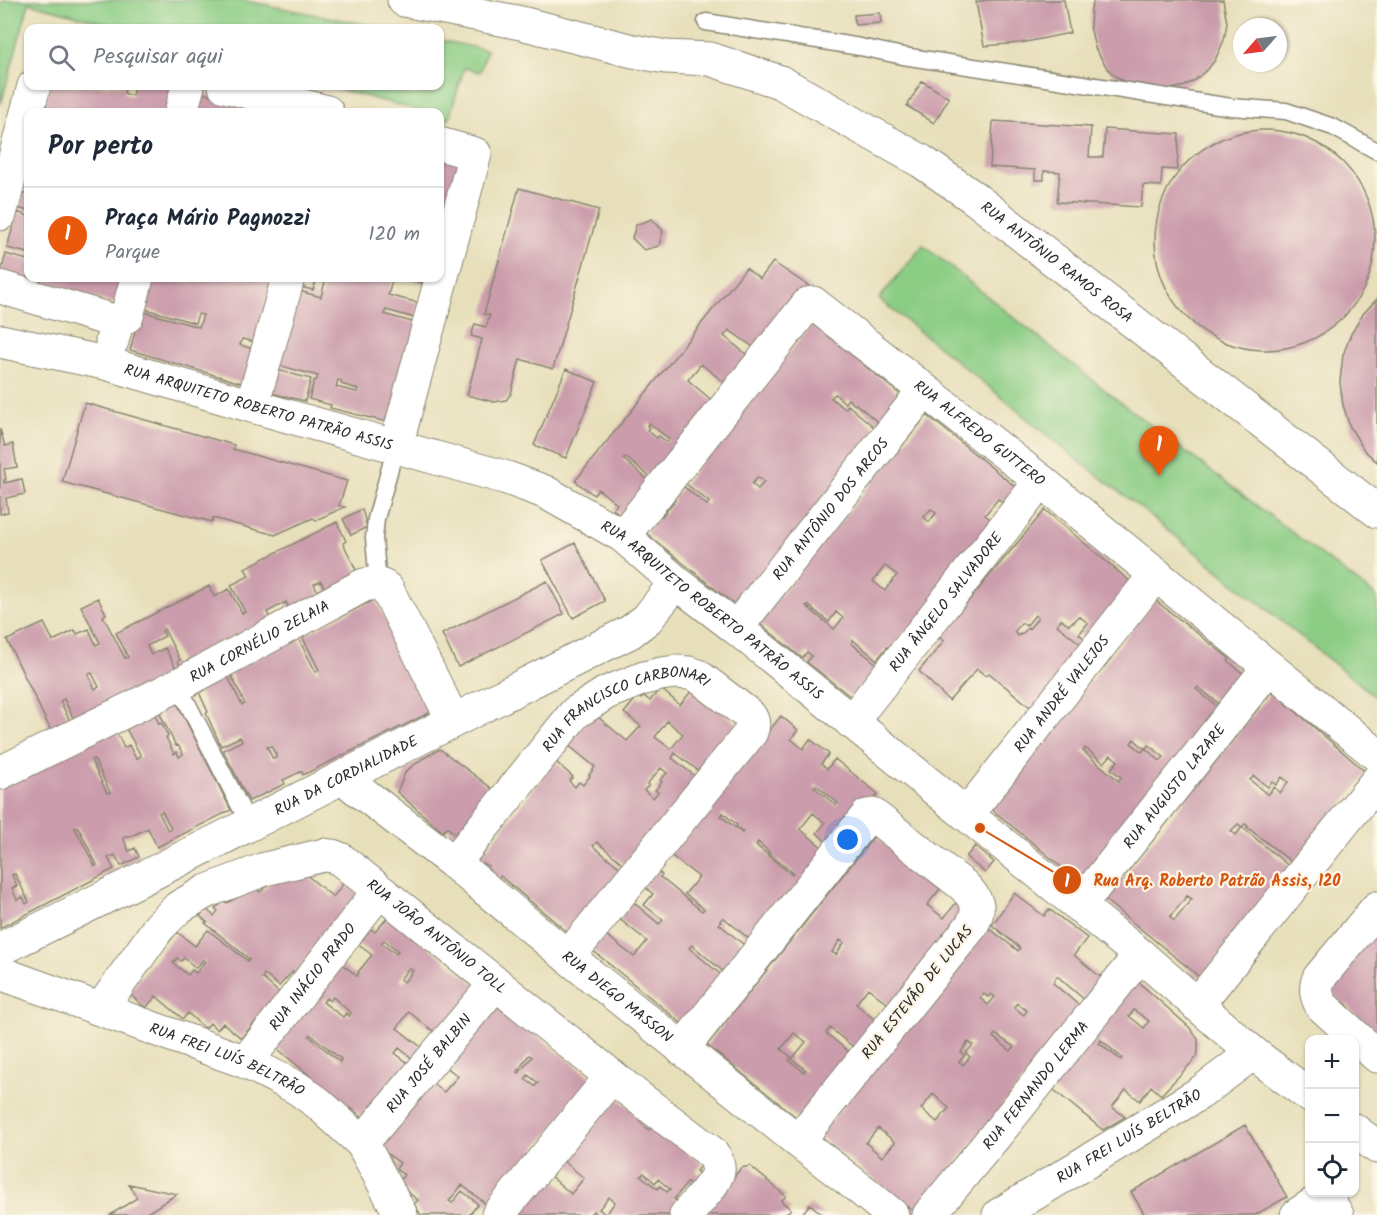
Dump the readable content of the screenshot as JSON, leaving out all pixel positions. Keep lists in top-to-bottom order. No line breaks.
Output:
{"streets":{"street":["RUA ANTÔNIO RAMOS ROSA","RUA ARQUITETO ROBERTO PATRÃO ASSIS","RUA ALFREDO GUTTERO","RUA ANTÔNIO DOS ARCOS","RUA ÂNGELO SALVADORE","RUA CORNÉLIO ZELAIA","RUA ANDRÉ VALEJOS","RUA FRANCISCO CARBONARI","RUA DA CORDIALIDADE","RUA AUGUSTO LAZARE","RUA JOÃO ANTÔNIO TOLL","RUA INÁCIO PRADO","RUA ESTEVÃO DE LUCAS","RUA DIEGO MASSON","RUA FREI LUÍS BELTRÃO","RUA JOSÉ BALBIN","RUA FERNANDO LERMA"]},"crossings":[["RUA ARQUITETO ROBERTO PATRÃO ASSIS","RUA ALFREDO GUTTERO"],["RUA ARQUITETO ROBERTO PATRÃO ASSIS","RUA ANTÔNIO DOS ARCOS"],["RUA ARQUITETO ROBERTO PATRÃO ASSIS","RUA ÂNGELO SALVADORE"],["RUA ARQUITETO ROBERTO PATRÃO ASSIS","RUA ANDRÉ VALEJOS"],["RUA ARQUITETO ROBERTO PATRÃO ASSIS","RUA DA CORDIALIDADE"],["RUA ARQUITETO ROBERTO PATRÃO ASSIS","RUA AUGUSTO LAZARE"],["RUA ARQUITETO ROBERTO PATRÃO ASSIS","RUA FREI LUÍS BELTRÃO"],["RUA ARQUITETO ROBERTO PATRÃO ASSIS","RUA FERNANDO LERMA"],["RUA ALFREDO GUTTERO","RUA ANTÔNIO DOS ARCOS"],["RUA ALFREDO GUTTERO","RUA ÂNGELO SALVADORE"],["RUA ALFREDO GUTTERO","RUA ANDRÉ VALEJOS"],["RUA ALFREDO GUTTERO","RUA AUGUSTO LAZARE"],["RUA FRANCISCO CARBONARI","RUA DIEGO MASSON"],["RUA DA CORDIALIDADE","RUA DIEGO MASSON"],["RUA JOÃO ANTÔNIO TOLL","RUA INÁCIO PRADO"],["RUA JOÃO ANTÔNIO TOLL","RUA FREI LUÍS BELTRÃO"],["RUA JOÃO ANTÔNIO TOLL","RUA JOSÉ BALBIN"],["RUA INÁCIO PRADO","RUA FREI LUÍS BELTRÃO"],["RUA ESTEVÃO DE LUCAS","RUA DIEGO MASSON"],["RUA FREI LUÍS BELTRÃO","RUA JOSÉ BALBIN"]],"places":["Rua Arq. Roberto Patrão Assis, 120"],"north":"bottom left","page":{"search":"Pesquisar aqui","heading":"Por perto","list":[{"mark":"1","name":"Praça Mário Pagnozzi","note":"Parque","value":"120 m"}],"pins":"1","map_buttons":["+","−"]}}
